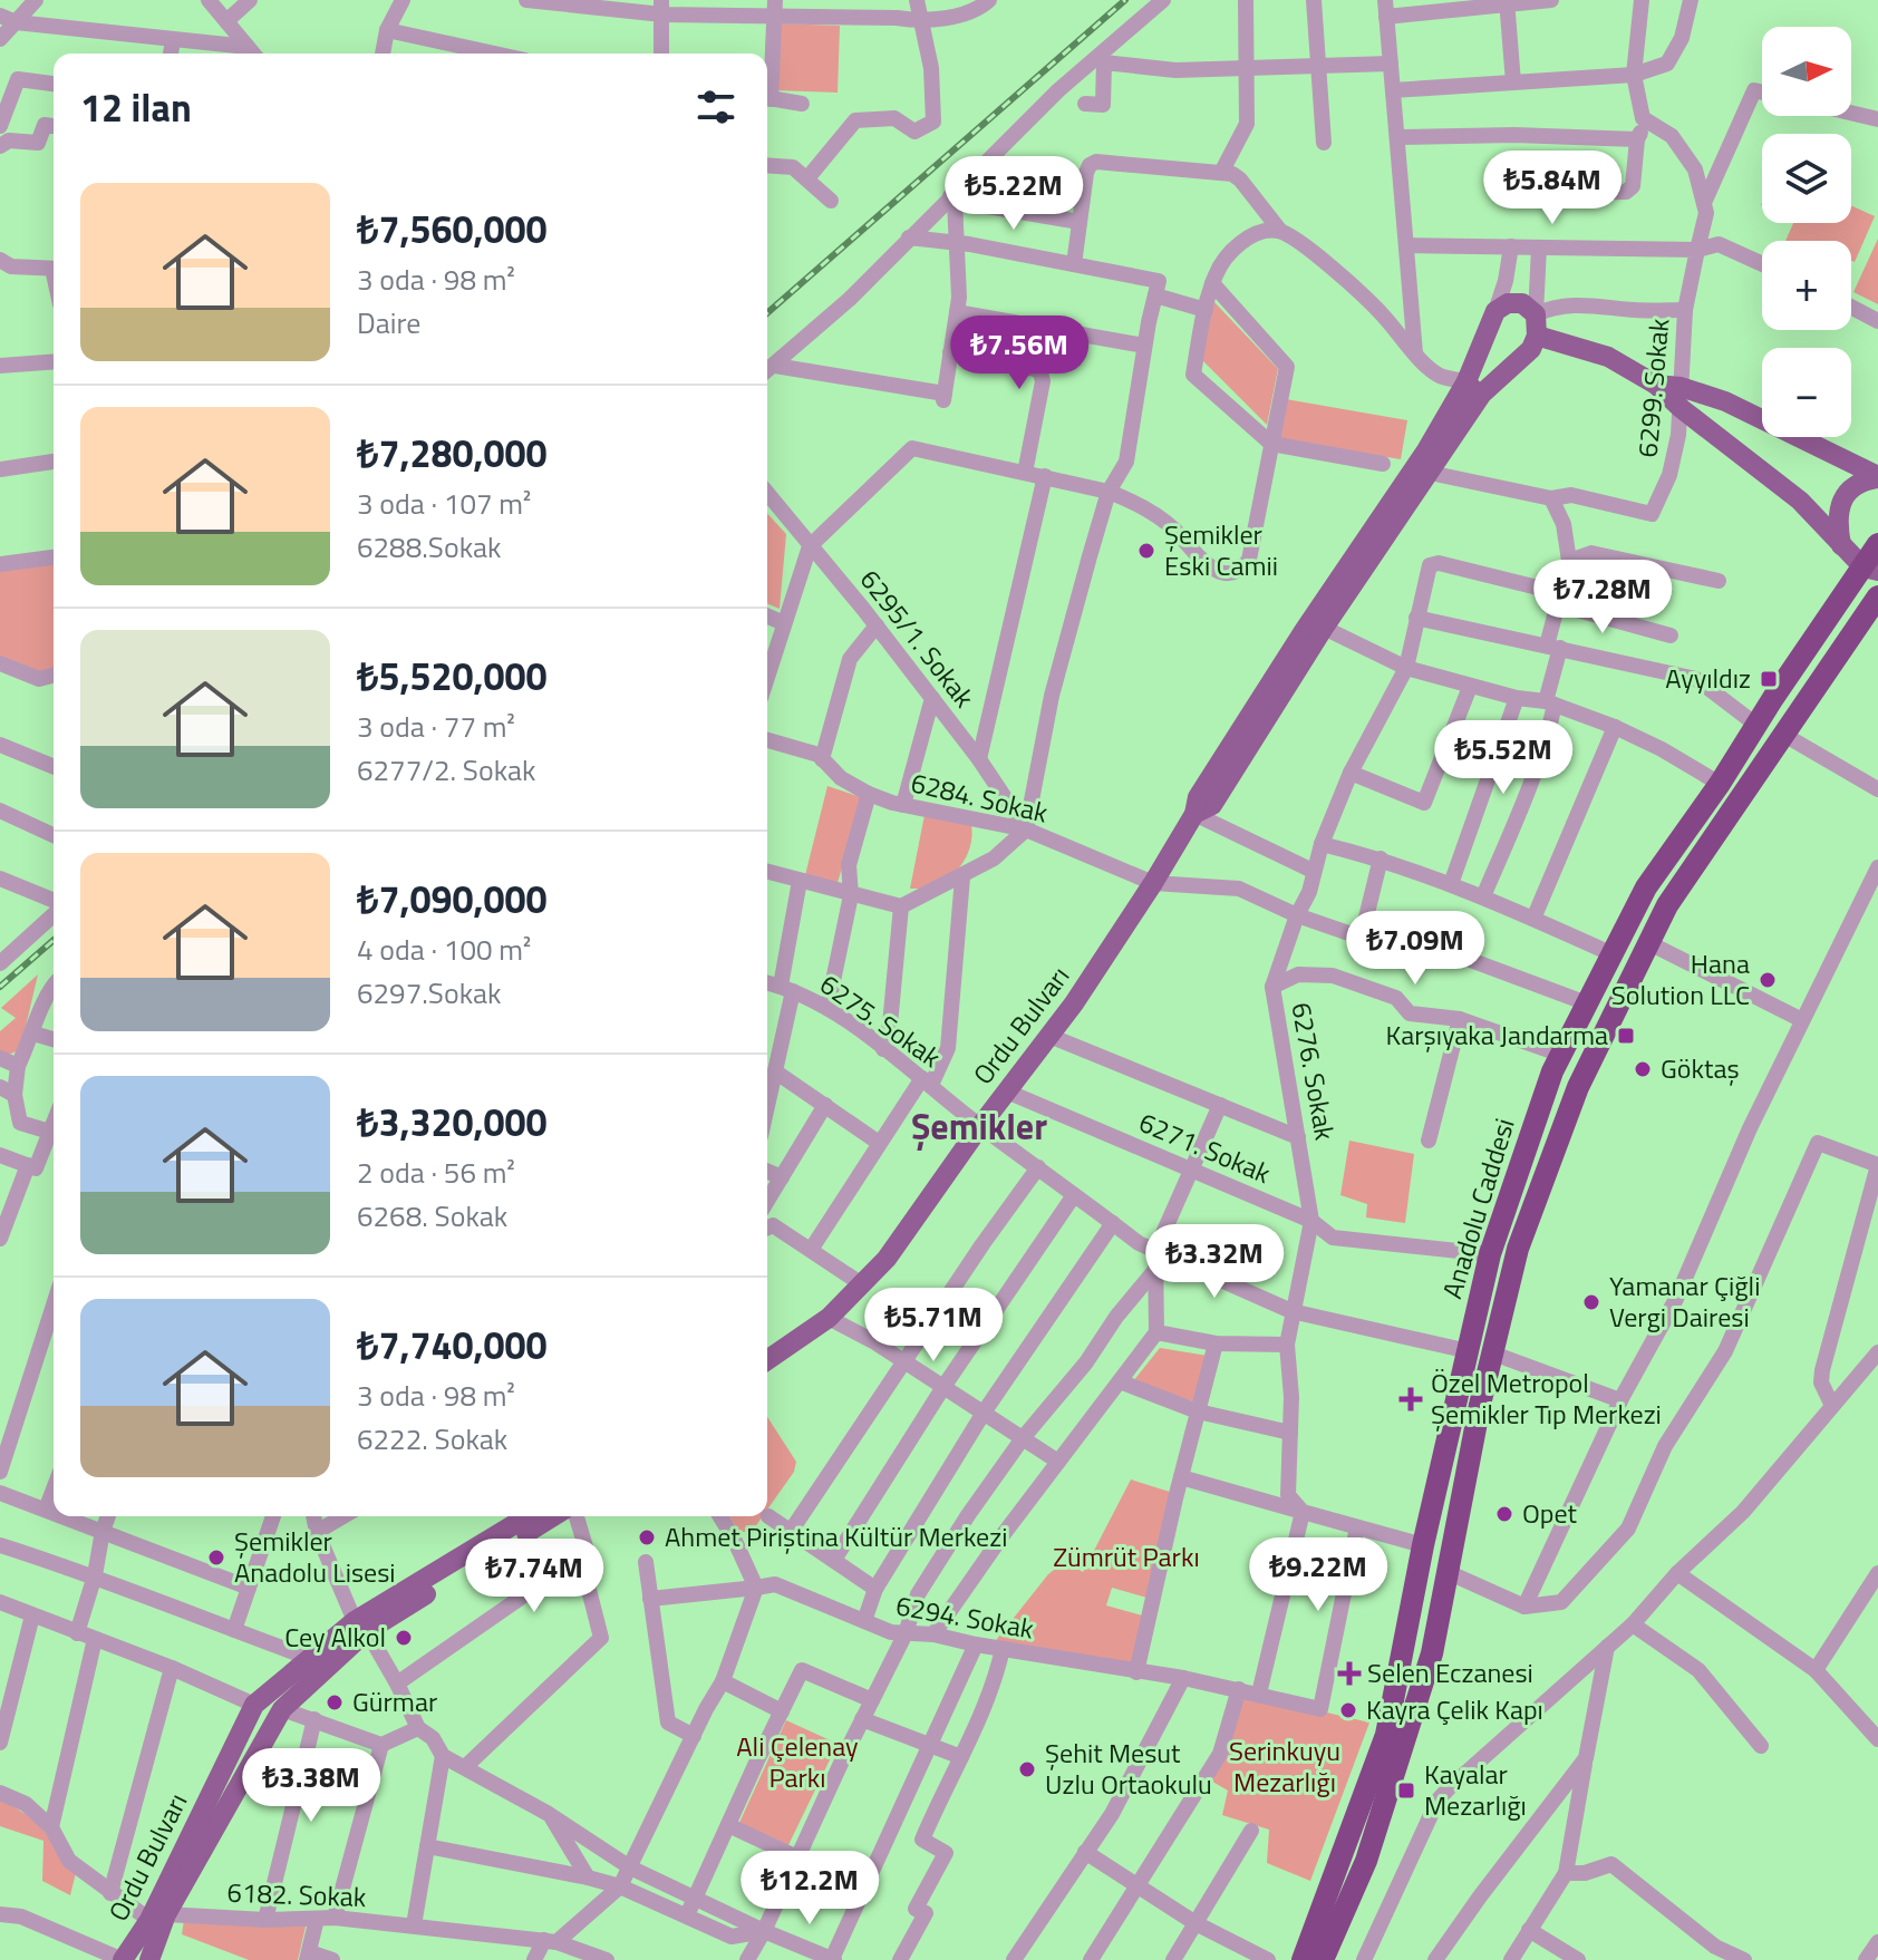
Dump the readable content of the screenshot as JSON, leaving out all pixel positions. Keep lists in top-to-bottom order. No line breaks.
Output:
{"streets":{"highway":["Anadolu Caddesi"],"main road":["Ordu Bulvarı"],"street":["6299. Sokak","6295/1. Sokak","6284. Sokak","6275. Sokak","6276. Sokak","6271. Sokak","6294. Sokak","6182. Sokak"]},"crossings":[["6299. Sokak","Ordu Bulvarı"],["6295/1. Sokak","6284. Sokak"],["6284. Sokak","Ordu Bulvarı"],["6284. Sokak","6276. Sokak"],["6284. Sokak","Anadolu Caddesi"],["6275. Sokak","Ordu Bulvarı"],["6275. Sokak","6276. Sokak"],["6275. Sokak","Anadolu Caddesi"],["Ordu Bulvarı","6271. Sokak"],["Ordu Bulvarı","6182. Sokak"],["6276. Sokak","6271. Sokak"],["6271. Sokak","Anadolu Caddesi"]],"districts":["Şemikler"],"parks":["Zümrüt Parkı","Ali Çelenay Parkı","Serinkuyu Mezarlığı"],"places":{"other":["Şemikler Eski Camii","Hana Solution LLC","Göktaş","Yamanar Çiğli Vergi Dairesi","Opet","Ahmet Piriştina Kültür Merkezi","Şemikler Anadolu Lisesi","Cey Alkol","Gürmar","Kayra Çelik Kapı","Şehit Mesut Uzlu Ortaokulu"],"transit":["Ayyıldız","Karşıyaka Jandarma","Kayalar Mezarlığı"],"health":["Özel Metropol Şemikler Tıp Merkezi","Selen Eczanesi"]},"north":"right","page":{"map_buttons":["+","−"],"heading":"12 ilan","price":["₺5.84M","₺5.22M","₺7.56M","₺7.28M","₺5.52M","₺7.09M","₺3.32M","₺5.71M","₺9.22M","₺7.74M","₺3.38M","₺12.2M"],"list":[{"name":"₺7,560,000","note":"3 oda · 98 m² · Daire"},{"name":"₺7,280,000","note":"3 oda · 107 m² · 6288.Sokak"},{"name":"₺5,520,000","note":"3 oda · 77 m² · 6277/2. Sokak"},{"name":"₺7,090,000","note":"4 oda · 100 m² · 6297.Sokak"},{"name":"₺3,320,000","note":"2 oda · 56 m² · 6268. Sokak"},{"name":"₺7,740,000","note":"3 oda · 98 m² · 6222. Sokak"}]}}
